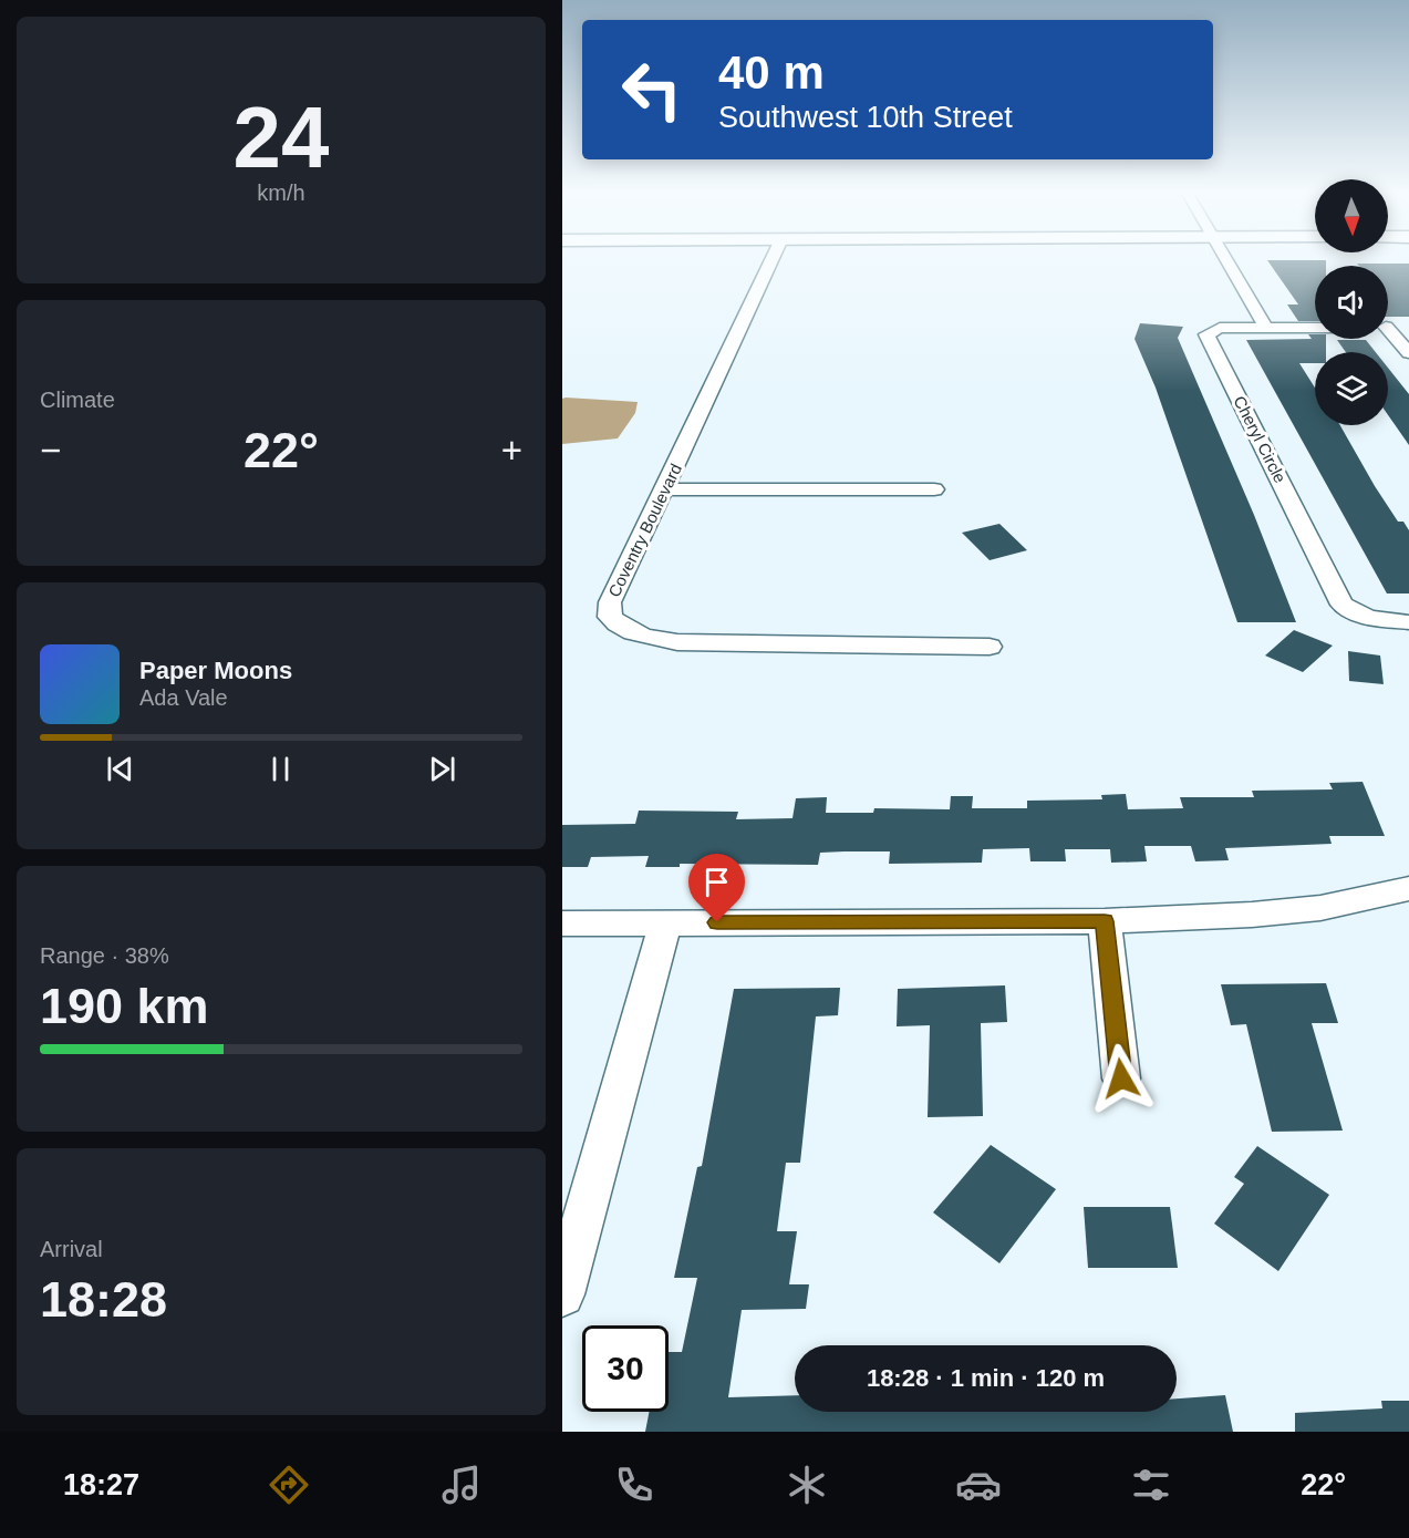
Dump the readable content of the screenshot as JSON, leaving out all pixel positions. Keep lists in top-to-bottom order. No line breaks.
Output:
{"streets":{"street":["Cheryl Circle","Coventry Boulevard"]},"north":"bottom","page":{"tile":[["24","km/h"],"Climate",["Range · 38%","190 km"],["Arrival","18:28"]],"turn":["40 m","Southwest 10th Street"],"heat":["−","22°","+"],"song":["Paper Moons","Ada Vale"],"limit":"30","trip":"18:28 · 1 min · 120 m","tabs":["18:27","22°"]}}
